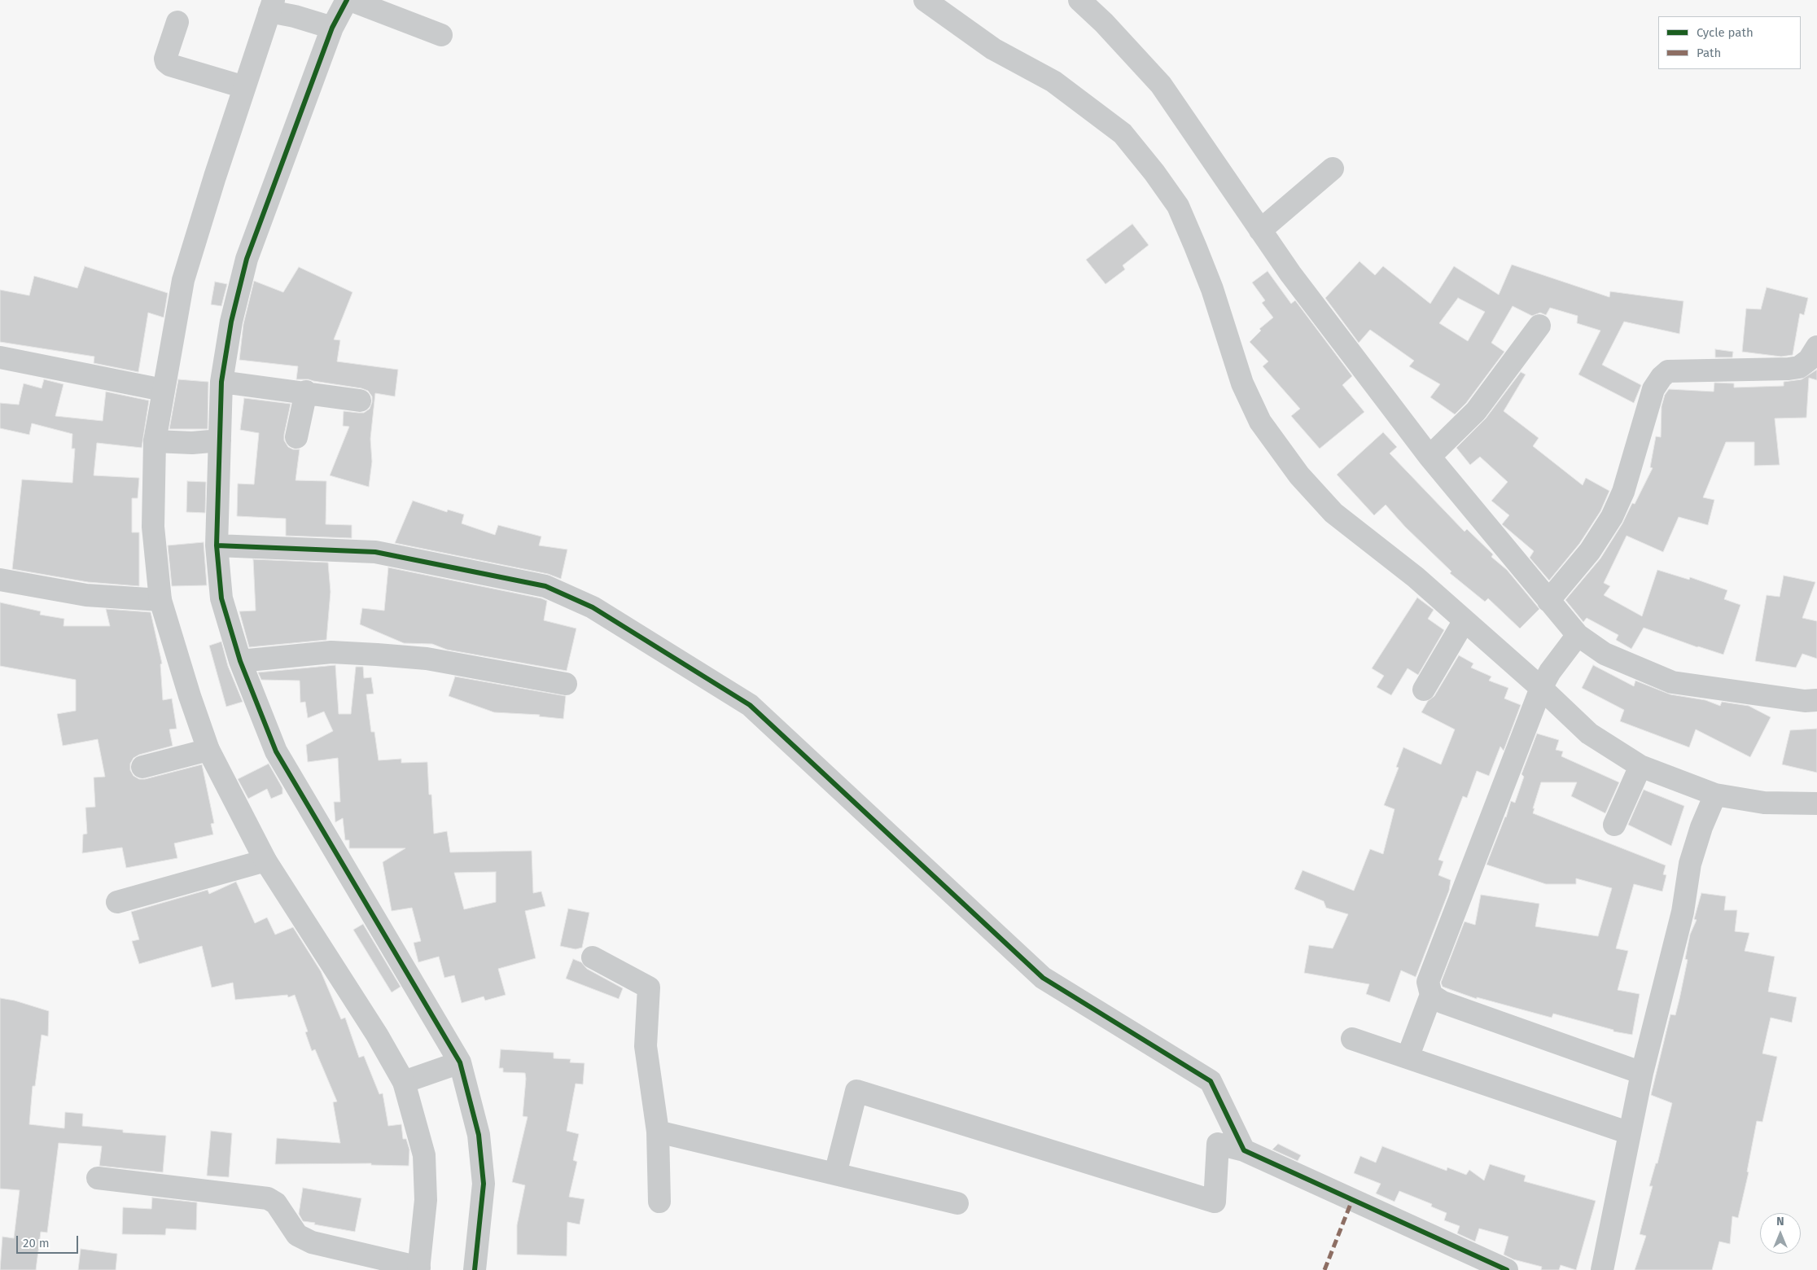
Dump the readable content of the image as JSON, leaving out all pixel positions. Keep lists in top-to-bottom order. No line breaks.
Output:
{"legend":["Cycle path","Path"],"scale_bar":"20 m","north":"top"}
